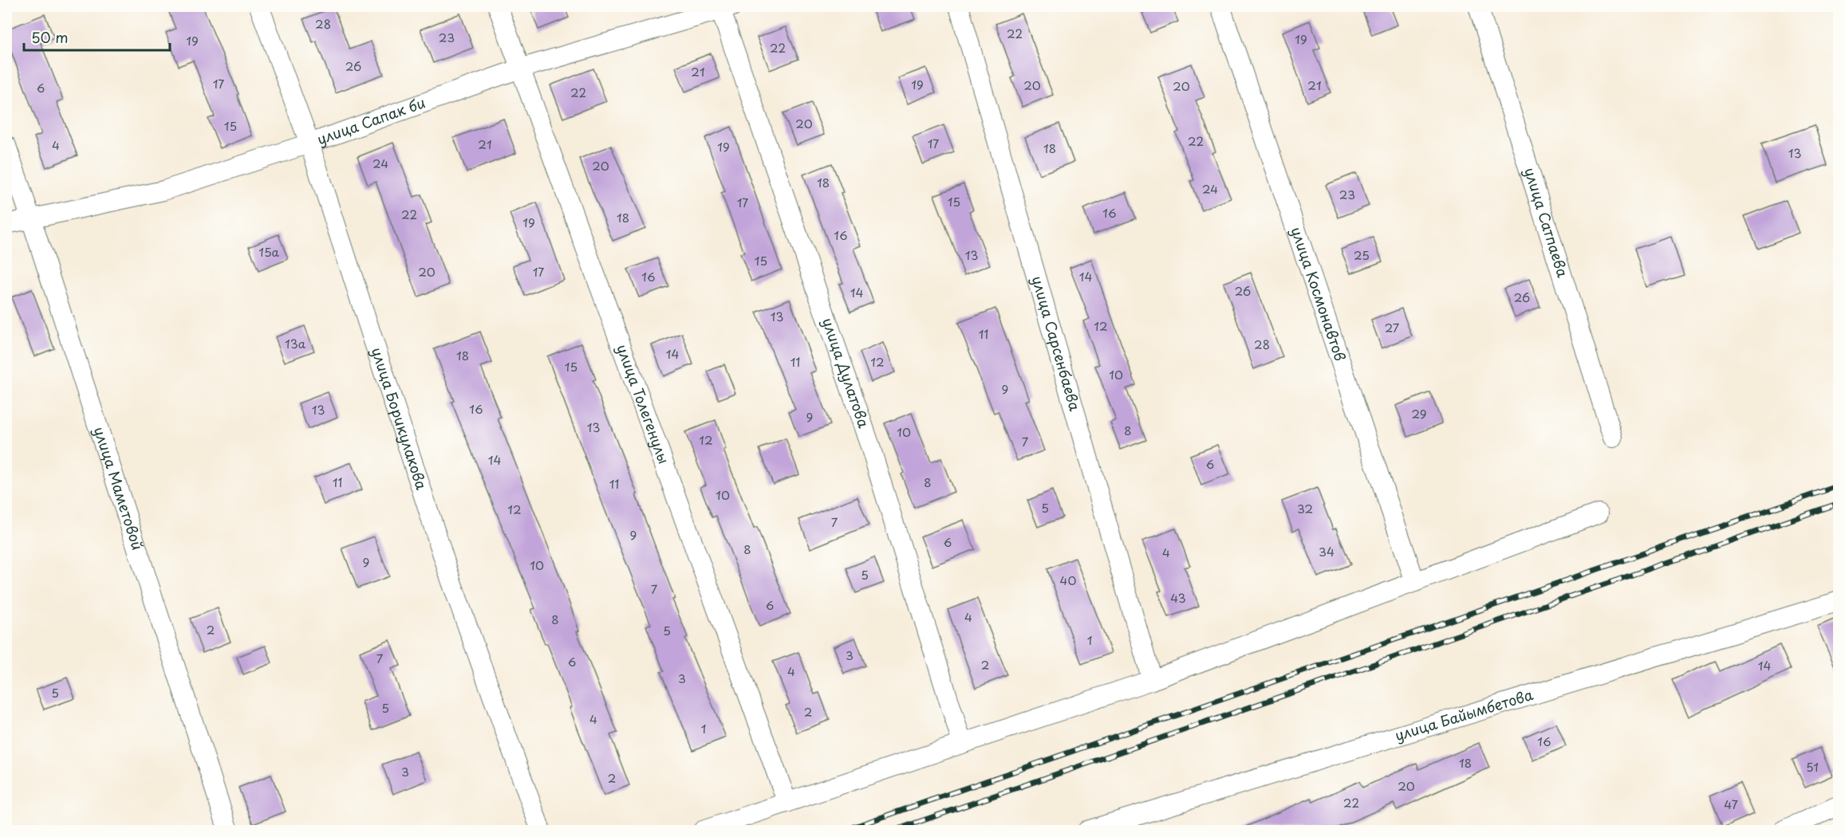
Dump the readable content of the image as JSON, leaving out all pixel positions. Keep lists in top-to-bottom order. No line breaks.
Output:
{"streets":{"street":["улица Сапак би","улица Сатпаева","улица Космонавтов","улица Сарсенбаева","улица Дулатова","улица Толегенулы","улица Борикулакова","улица Маметовой","улица Байымбетова"]},"crossings":[["улица Сапак би","улица Дулатова"],["улица Сапак би","улица Толегенулы"],["улица Сапак би","улица Борикулакова"],["улица Сапак би","улица Маметовой"]],"house_numbers":["28","22","23","19","19","22","26","21","17","19","20","21","20","6","22","20","15","22","17","21","4","19","18","13","24","20","18","24","23","15","17","16","22","18","19","16","15а","13","25","15","20","17","16","14","26","14","26","13","12","27","11","13а","28","14","18","11","12","15","10","9","16","13","29","9","13","8","10","12","7","14","6","11","8","11","10","5","32","12","7","9","6","8","34","4","9","10","5","40","7","43","6","4","8","2","5","1","3","7","6","2","14","4","3","5","5","2","4","1","16","18","51","3","2","20","22","47"],"scale_bar":"50 m"}
